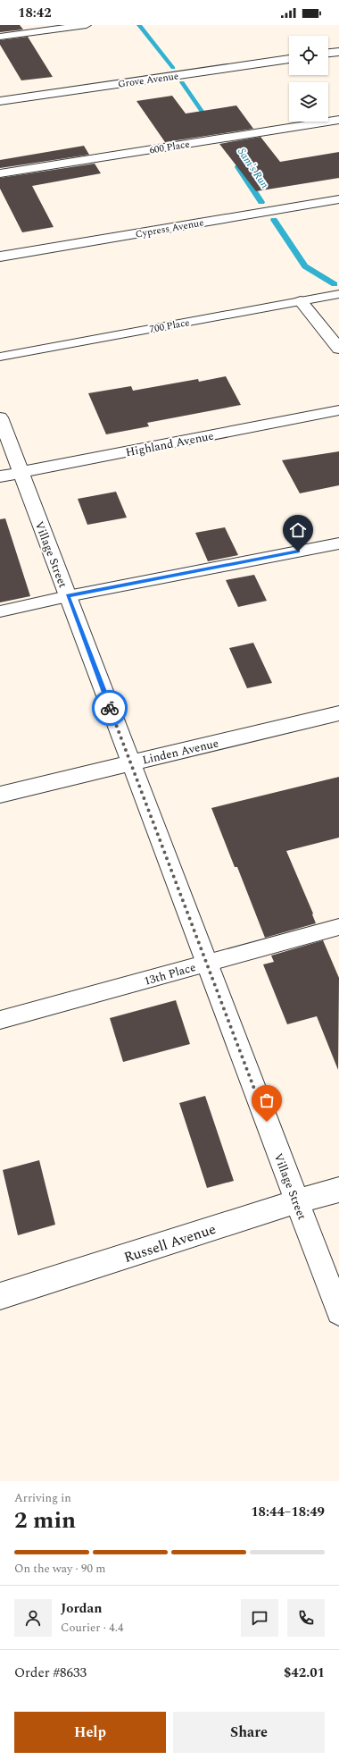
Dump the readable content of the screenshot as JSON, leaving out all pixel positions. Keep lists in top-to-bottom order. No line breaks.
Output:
{"streets":{"street":["Grove Avenue","Cypress Avenue","Highland Avenue","Village Street","Linden Avenue","Russell Avenue"],"lane":["600 Place","700 Place","13th Place"]},"crossings":[["Highland Avenue","Village Street"],["Village Street","Linden Avenue"],["Village Street","13th Place"],["Village Street","Russell Avenue"]],"water":["Sam's Run"],"page":{"status":"18:42","heading":["2 min","Arriving in","18:44–18:49"],"panel":["Jordan","Courier · 4.4","Order #8633","$42.01"],"bar":"On the way · 90 m","buttons":["Help","Share"]}}
